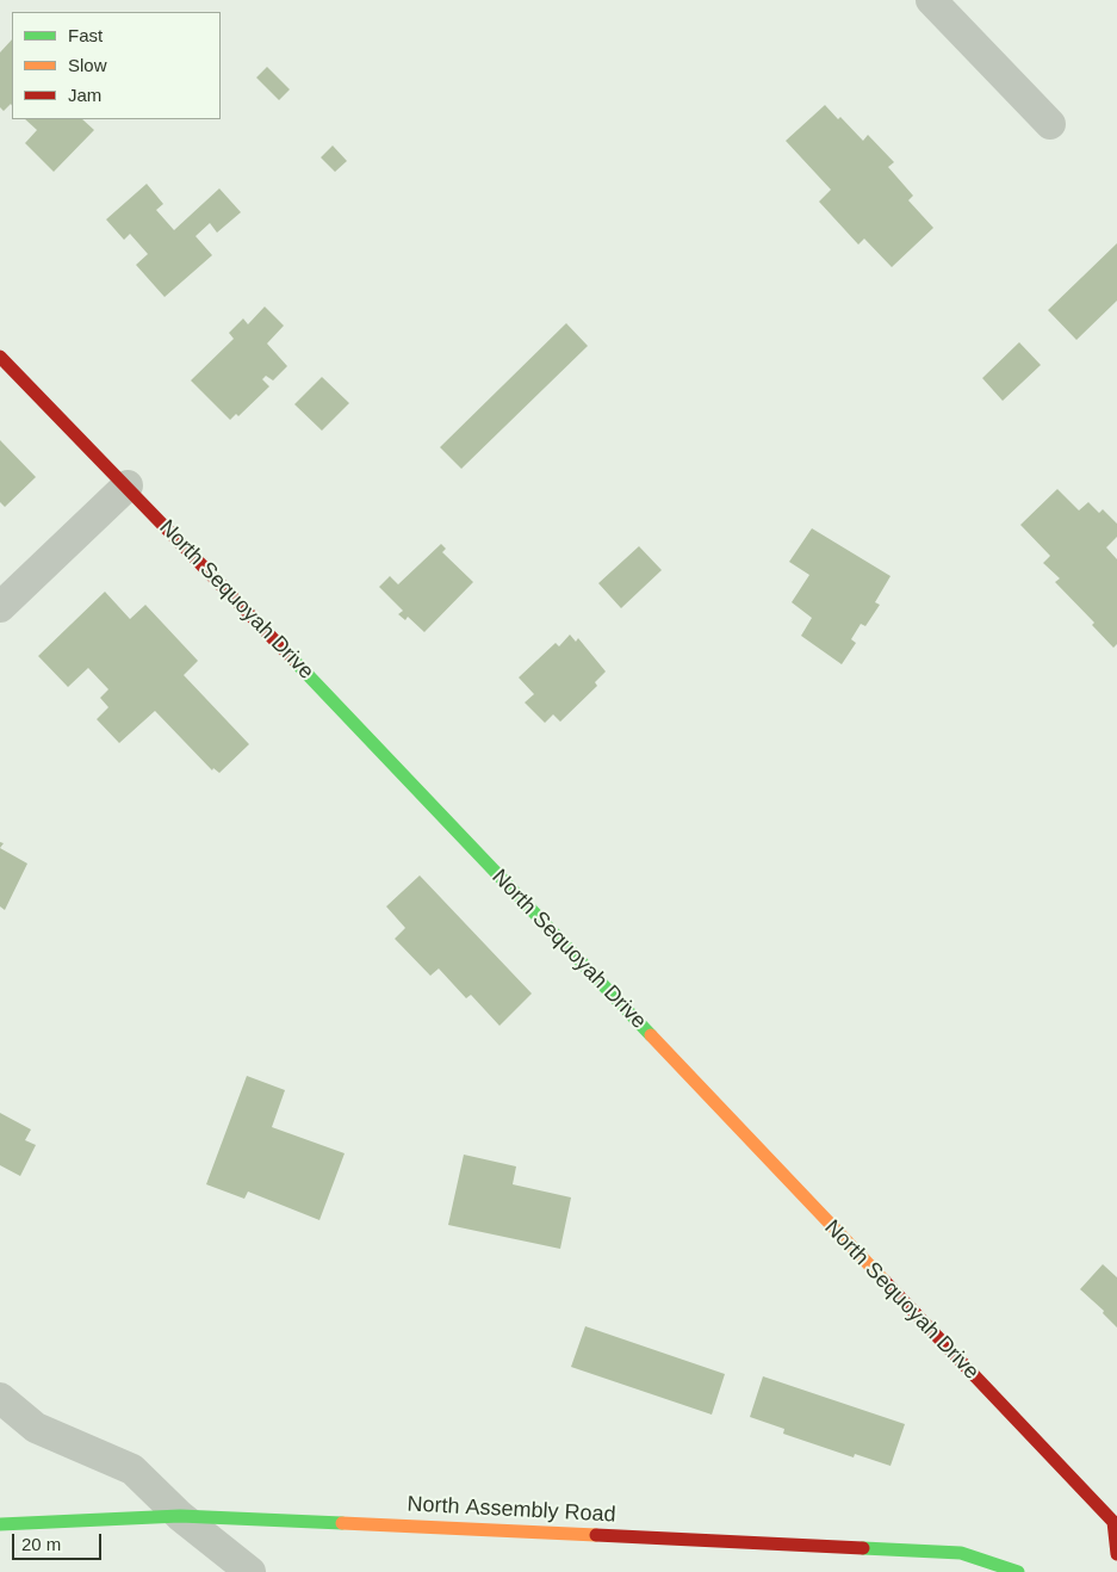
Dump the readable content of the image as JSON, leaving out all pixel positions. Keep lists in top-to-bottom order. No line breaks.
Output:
{"streets":{"street":["North Sequoyah Drive","North Assembly Road"]},"legend":["Fast","Slow","Jam"],"scale_bar":"20 m"}
